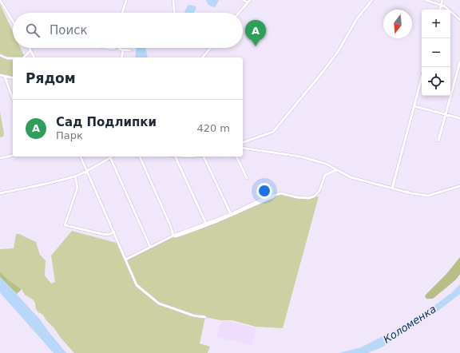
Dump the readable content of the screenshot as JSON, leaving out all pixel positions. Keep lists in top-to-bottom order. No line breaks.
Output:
{"water":["Коломенка"],"north":"bottom","page":{"map_buttons":["+","−"],"search":"Поиск","pins":"A","heading":"Рядом","list":[{"mark":"A","name":"Сад Подлипки","note":"Парк","value":"420 m"}]}}
